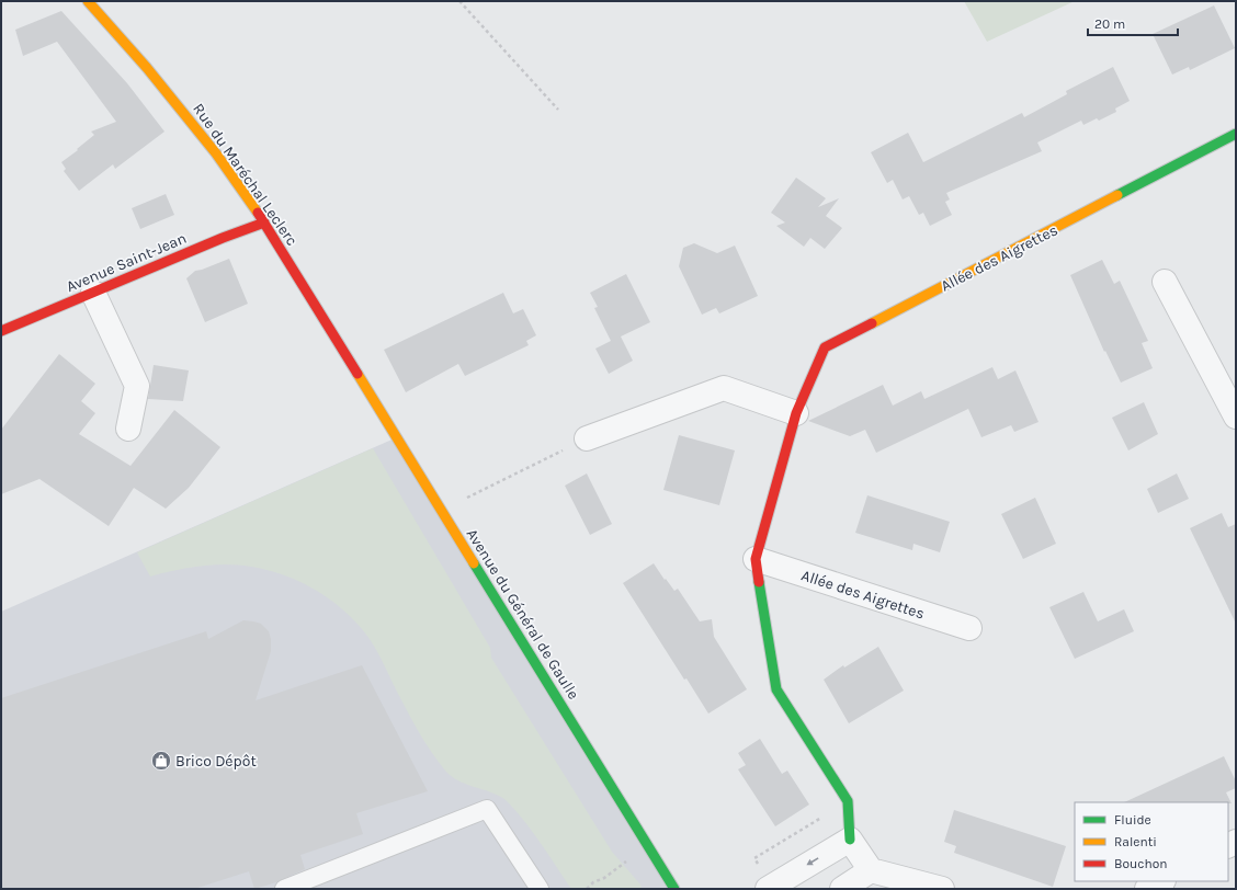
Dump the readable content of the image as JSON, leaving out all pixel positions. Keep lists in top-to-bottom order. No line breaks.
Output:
{"streets":{"street":["Rue du Maréchal Leclerc","Allée des Aigrettes","Avenue Saint-Jean","Avenue du Général de Gaulle"]},"crossings":[["Rue du Maréchal Leclerc","Avenue Saint-Jean"],["Rue du Maréchal Leclerc","Avenue du Général de Gaulle"]],"places":{"shop":["Brico Dépôt"]},"legend":["Fluide","Ralenti","Bouchon"],"scale_bar":"20 m"}
